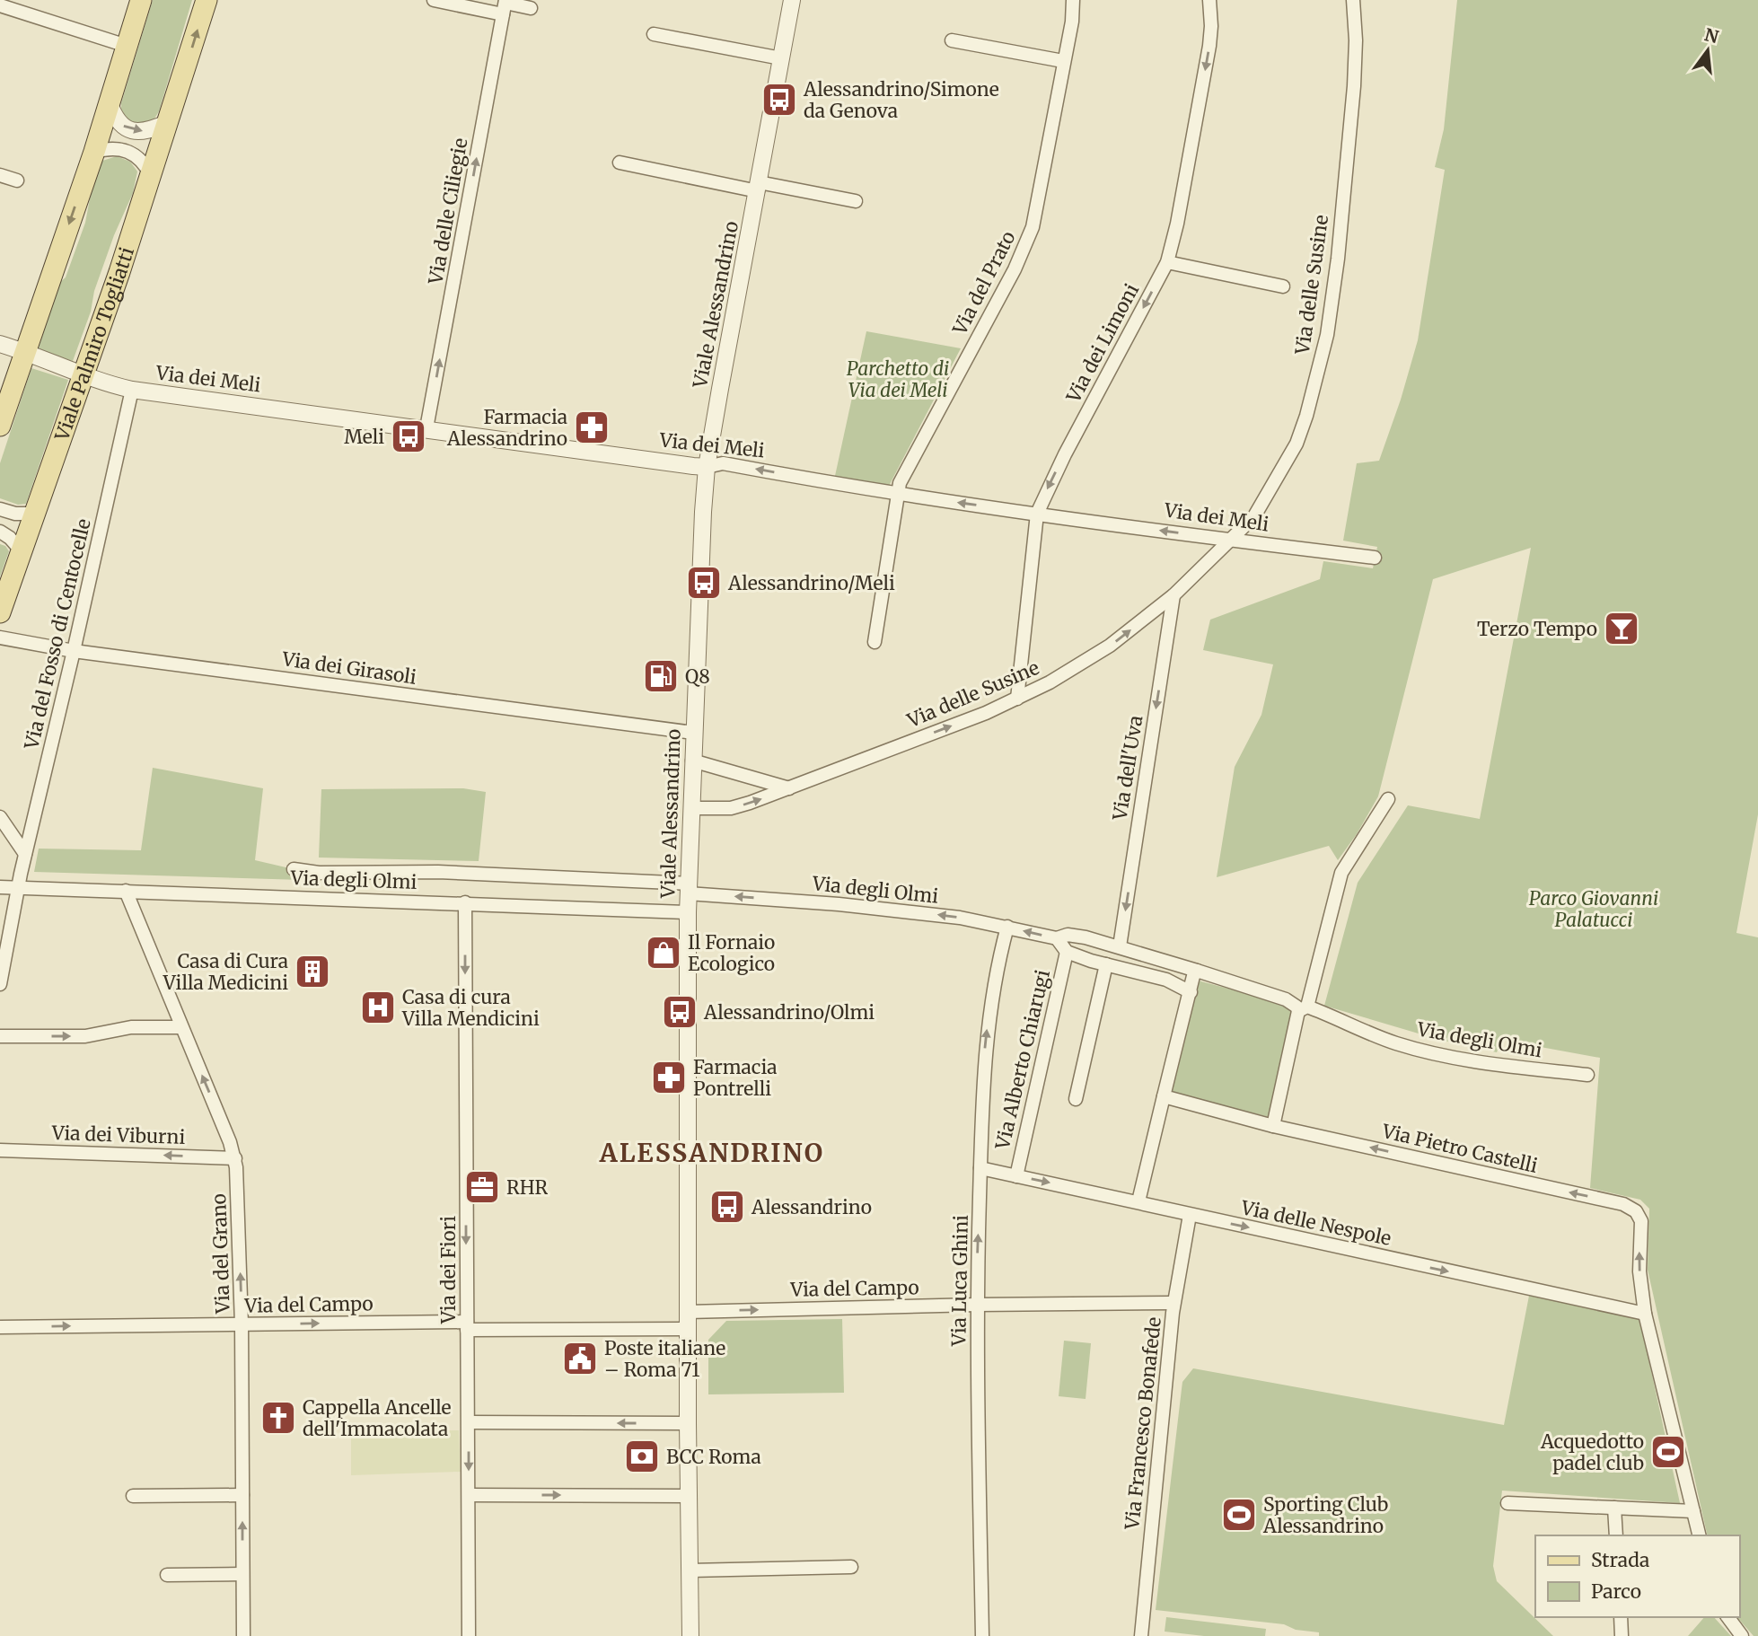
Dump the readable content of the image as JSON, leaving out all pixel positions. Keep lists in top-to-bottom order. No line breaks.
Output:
{"streets":{"main road":["Viale Palmiro Togliatti"],"street":["Via delle Ciliegie","Via del Prato","Via delle Susine","Viale Alessandrino","Via dei Limoni","Via dei Meli","Via del Fosso di Centocelle","Via dei Girasoli","Via dell'Uva","Via degli Olmi","Via Alberto Chiarugi","Via dei Viburni","Via Pietro Castelli","Via delle Nespole","Via del Grano","Via dei Fiori","Via Luca Ghini","Via del Campo","Via Francesco Bonafede"]},"crossings":[["Via delle Ciliegie","Via dei Meli"],["Via del Prato","Via dei Meli"],["Via delle Susine","Viale Alessandrino"],["Via delle Susine","Via dei Limoni"],["Via delle Susine","Via dei Meli"],["Via delle Susine","Via dell'Uva"],["Viale Alessandrino","Via dei Meli"],["Viale Alessandrino","Via dei Girasoli"],["Viale Alessandrino","Via degli Olmi"],["Viale Alessandrino","Via del Campo"],["Via dei Limoni","Via dei Meli"],["Viale Palmiro Togliatti","Via dei Meli"],["Via dei Meli","Via del Fosso di Centocelle"],["Via del Fosso di Centocelle","Via dei Girasoli"],["Via del Fosso di Centocelle","Via degli Olmi"],["Via dell'Uva","Via degli Olmi"],["Via degli Olmi","Via del Grano"],["Via degli Olmi","Via dei Fiori"],["Via degli Olmi","Via Luca Ghini"],["Via Alberto Chiarugi","Via delle Nespole"],["Via dei Viburni","Via del Grano"],["Via Pietro Castelli","Via delle Nespole"],["Via delle Nespole","Via Luca Ghini"],["Via delle Nespole","Via Francesco Bonafede"],["Via del Grano","Via del Campo"],["Via dei Fiori","Via del Campo"],["Via Luca Ghini","Via del Campo"],["Via del Campo","Via Francesco Bonafede"]],"one_way":["Via delle Ciliegie","Via delle Susine","Via dei Limoni","Via dei Meli","Via dell'Uva","Via dei Viburni","Via Pietro Castelli","Via delle Nespole","Via del Grano","Via dei Fiori","Via del Campo"],"districts":["ALESSANDRINO"],"parks":["Parchetto di Via dei Meli","Parco Giovanni Palatucci"],"places":{"bus stop":["Alessandrino/Simone da Genova","Meli","Alessandrino/Meli","Alessandrino/Olmi","Alessandrino"],"pharmacy":["Farmacia Alessandrino","Farmacia Pontrelli"],"bar":["Terzo Tempo"],"fuel station":["Q8"],"shop":["Il Fornaio Ecologico"],"building":["Casa di Cura Villa Medicini"],"hospital":["Casa di cura Villa Mendicini"],"office":["RHR"],"public building":["Poste italiane – Roma 71"],"church":["Cappella Ancelle dell'Immacolata"],"sports":["Acquedotto padel club","Sporting Club Alessandrino"],"bank":["BCC Roma"]},"legend":["Strada","Parco"],"north":"top"}
